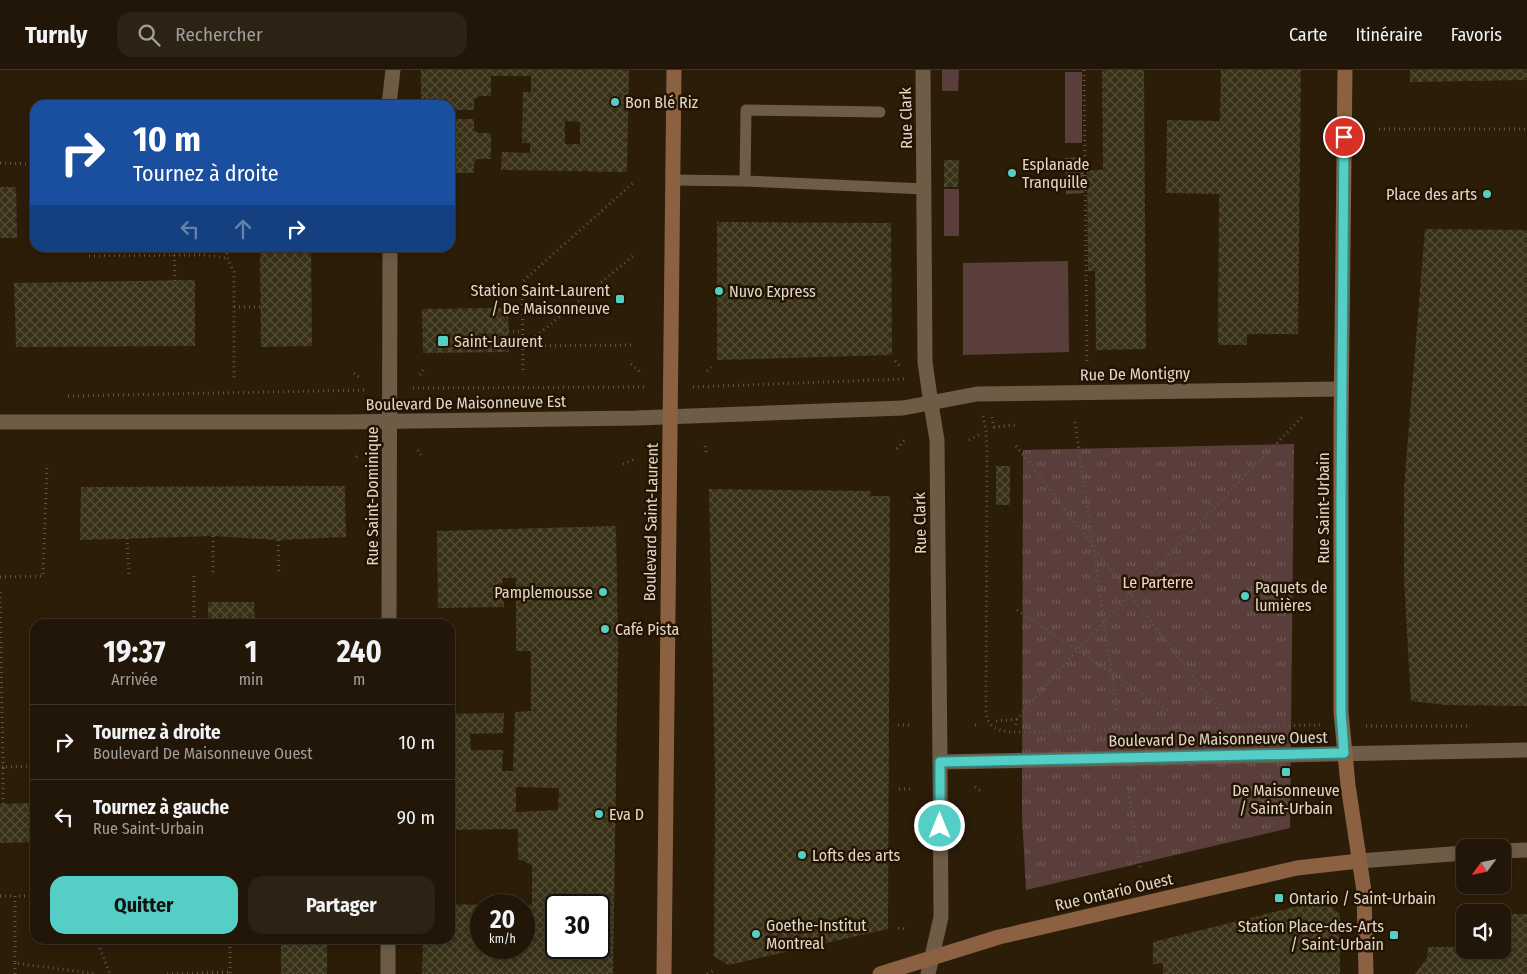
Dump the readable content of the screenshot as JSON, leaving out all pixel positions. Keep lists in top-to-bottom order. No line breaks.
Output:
{"streets":{"main road":["Rue Saint-Urbain","Boulevard Saint-Laurent","Rue Ontario Ouest"],"street":["Rue Clark","Rue De Montigny","Boulevard De Maisonneuve Est","Rue Saint-Dominique","Boulevard De Maisonneuve Ouest"]},"crossings":[["Rue Clark","Rue De Montigny"],["Rue Clark","Boulevard De Maisonneuve Est"],["Rue Clark","Boulevard De Maisonneuve Ouest"],["Rue Clark","Rue Ontario Ouest"],["Rue De Montigny","Boulevard De Maisonneuve Est"],["Rue De Montigny","Rue Saint-Urbain"],["Boulevard De Maisonneuve Est","Rue Saint-Dominique"],["Boulevard De Maisonneuve Est","Boulevard Saint-Laurent"],["Rue Saint-Urbain","Boulevard De Maisonneuve Ouest"],["Rue Saint-Urbain","Rue Ontario Ouest"]],"parks":["Le Parterre"],"places":{"other":["Bon Blé Riz","Esplanade Tranquille","Place des arts","Nuvo Express","Pamplemousse","Paquets de lumières","Café Pista","Eva D","Lofts des arts","Goethe-Institut Montreal"],"transit":["Station Saint-Laurent / De Maisonneuve","Saint-Laurent","De Maisonneuve / Saint-Urbain","Ontario / Saint-Urbain","Station Place-des-Arts / Saint-Urbain"]},"north":"bottom left","page":{"header":"Turnly","search":"Rechercher","nav":["Carte","Itinéraire","Favoris"],"turn":["10 m","Tournez à droite"],"eta":["19:37","Arrivée","1","min","240","m"],"list":[{"name":"Tournez à droite","note":"Boulevard De Maisonneuve Ouest","value":"10 m"},{"name":"Tournez à gauche","note":"Rue Saint-Urbain","value":"90 m"}],"buttons":["Quitter","Partager"],"speed":"20 km/h","limit":"30"}}
